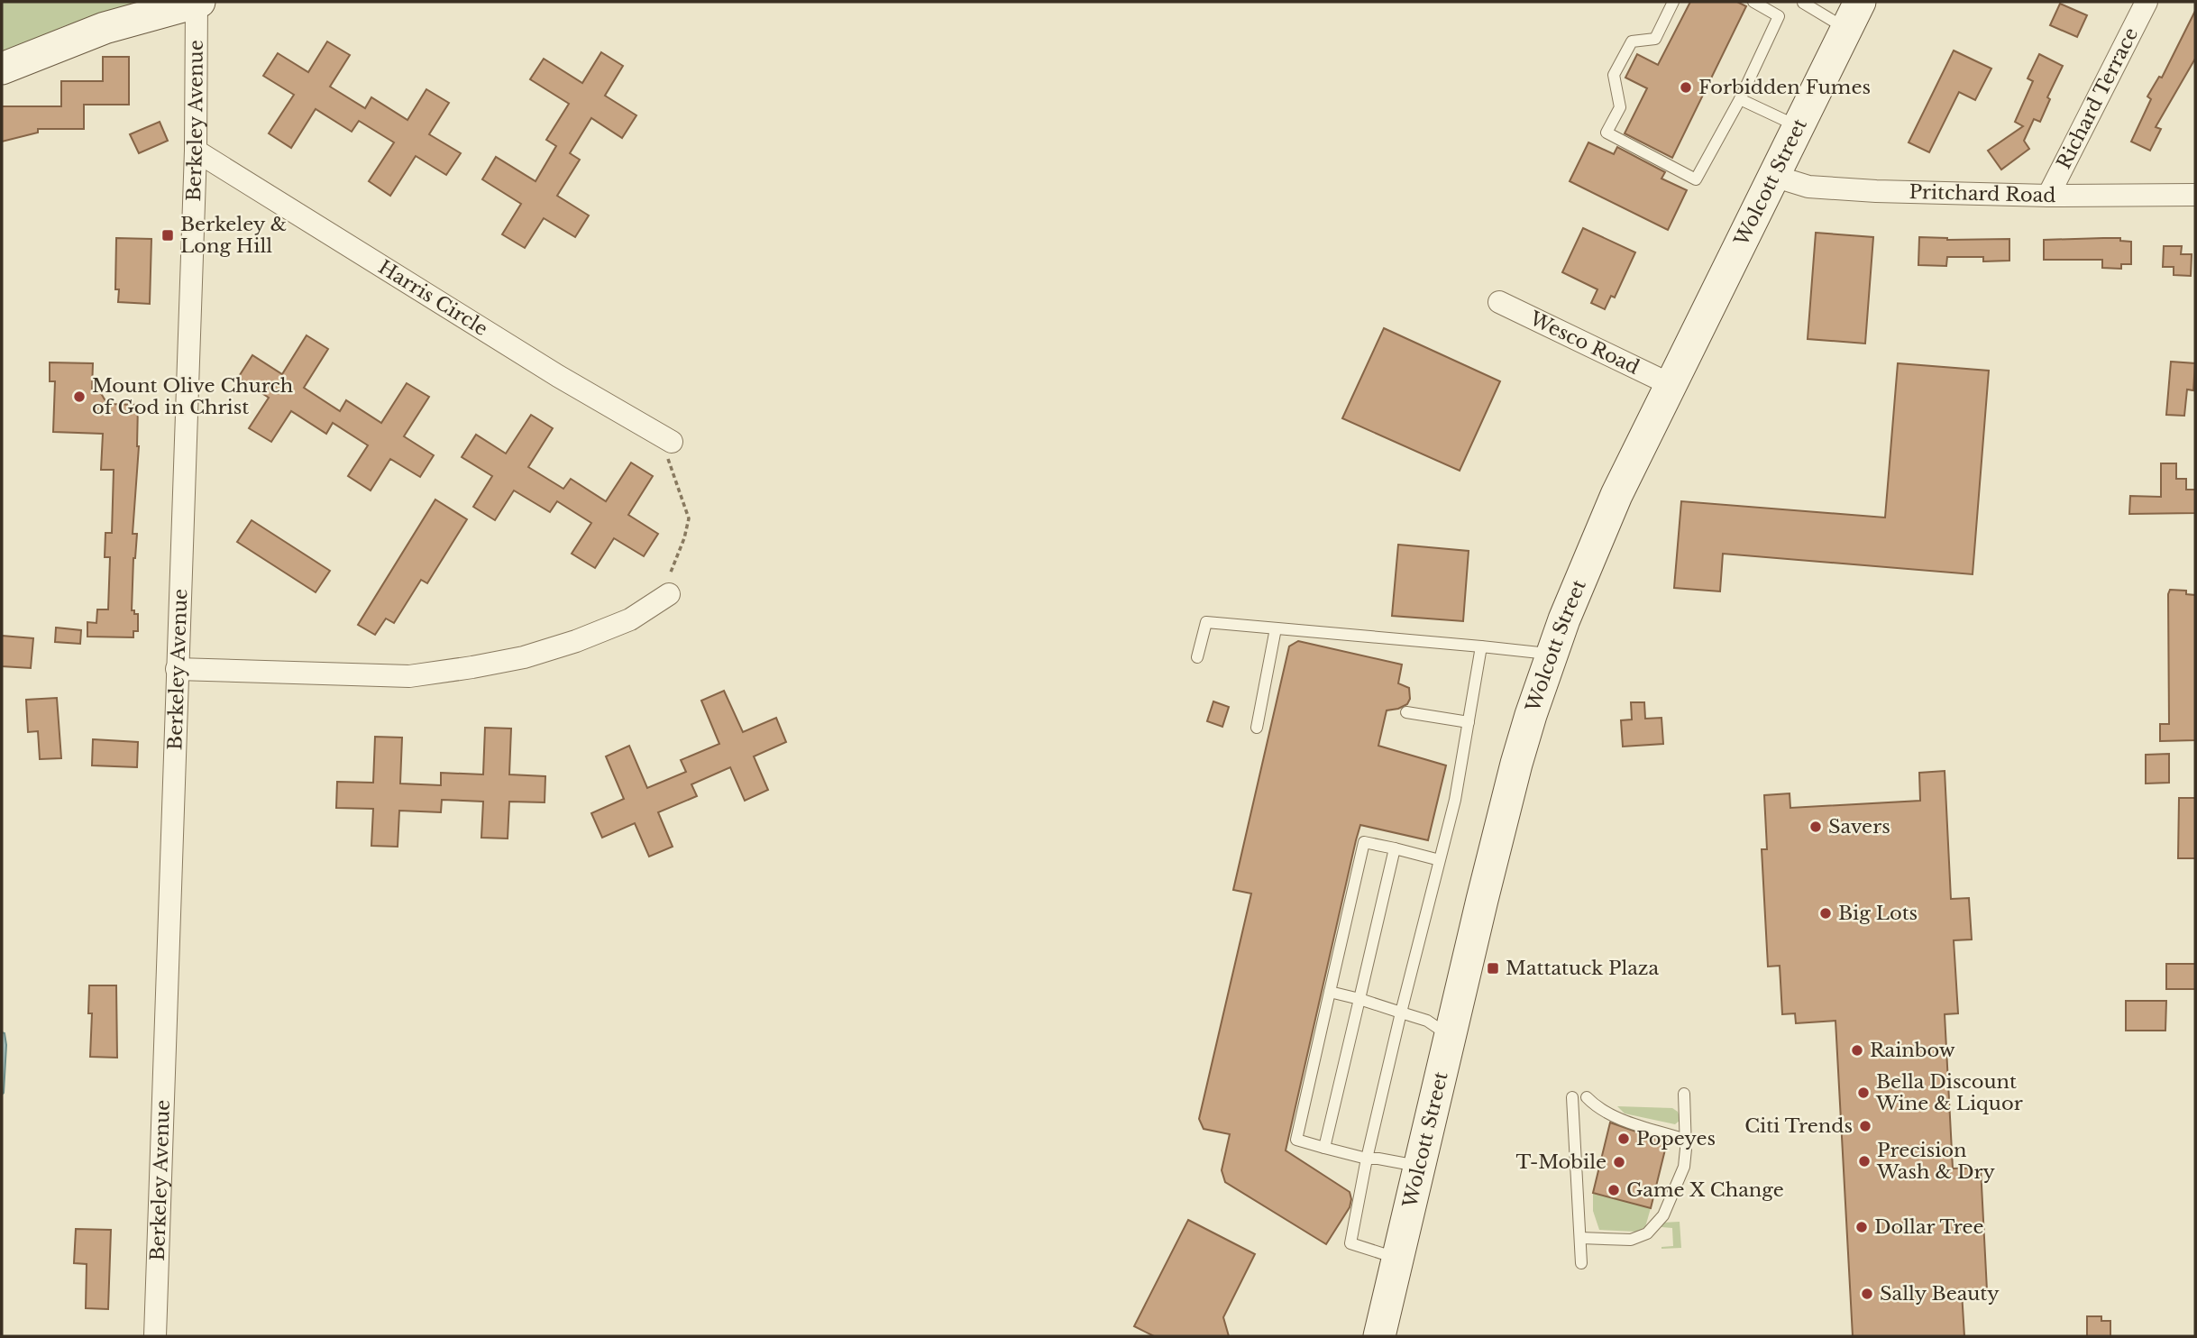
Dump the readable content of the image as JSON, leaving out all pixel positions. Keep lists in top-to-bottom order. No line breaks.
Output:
{"streets":{"main road":["Wolcott Street"],"street":["Richard Terrace","Berkeley Avenue","Pritchard Road","Harris Circle","Wesco Road"]},"crossings":[["Richard Terrace","Pritchard Road"],["Berkeley Avenue","Harris Circle"],["Wolcott Street","Pritchard Road"],["Wolcott Street","Wesco Road"]],"places":{"other":["Forbidden Fumes","Mount Olive Church of God in Christ","Savers","Big Lots","Rainbow","Bella Discount Wine & Liquor","Citi Trends","Popeyes","Precision Wash & Dry","T-Mobile","Game X Change","Dollar Tree","Sally Beauty"],"transit":["Berkeley & Long Hill","Mattatuck Plaza"]}}
